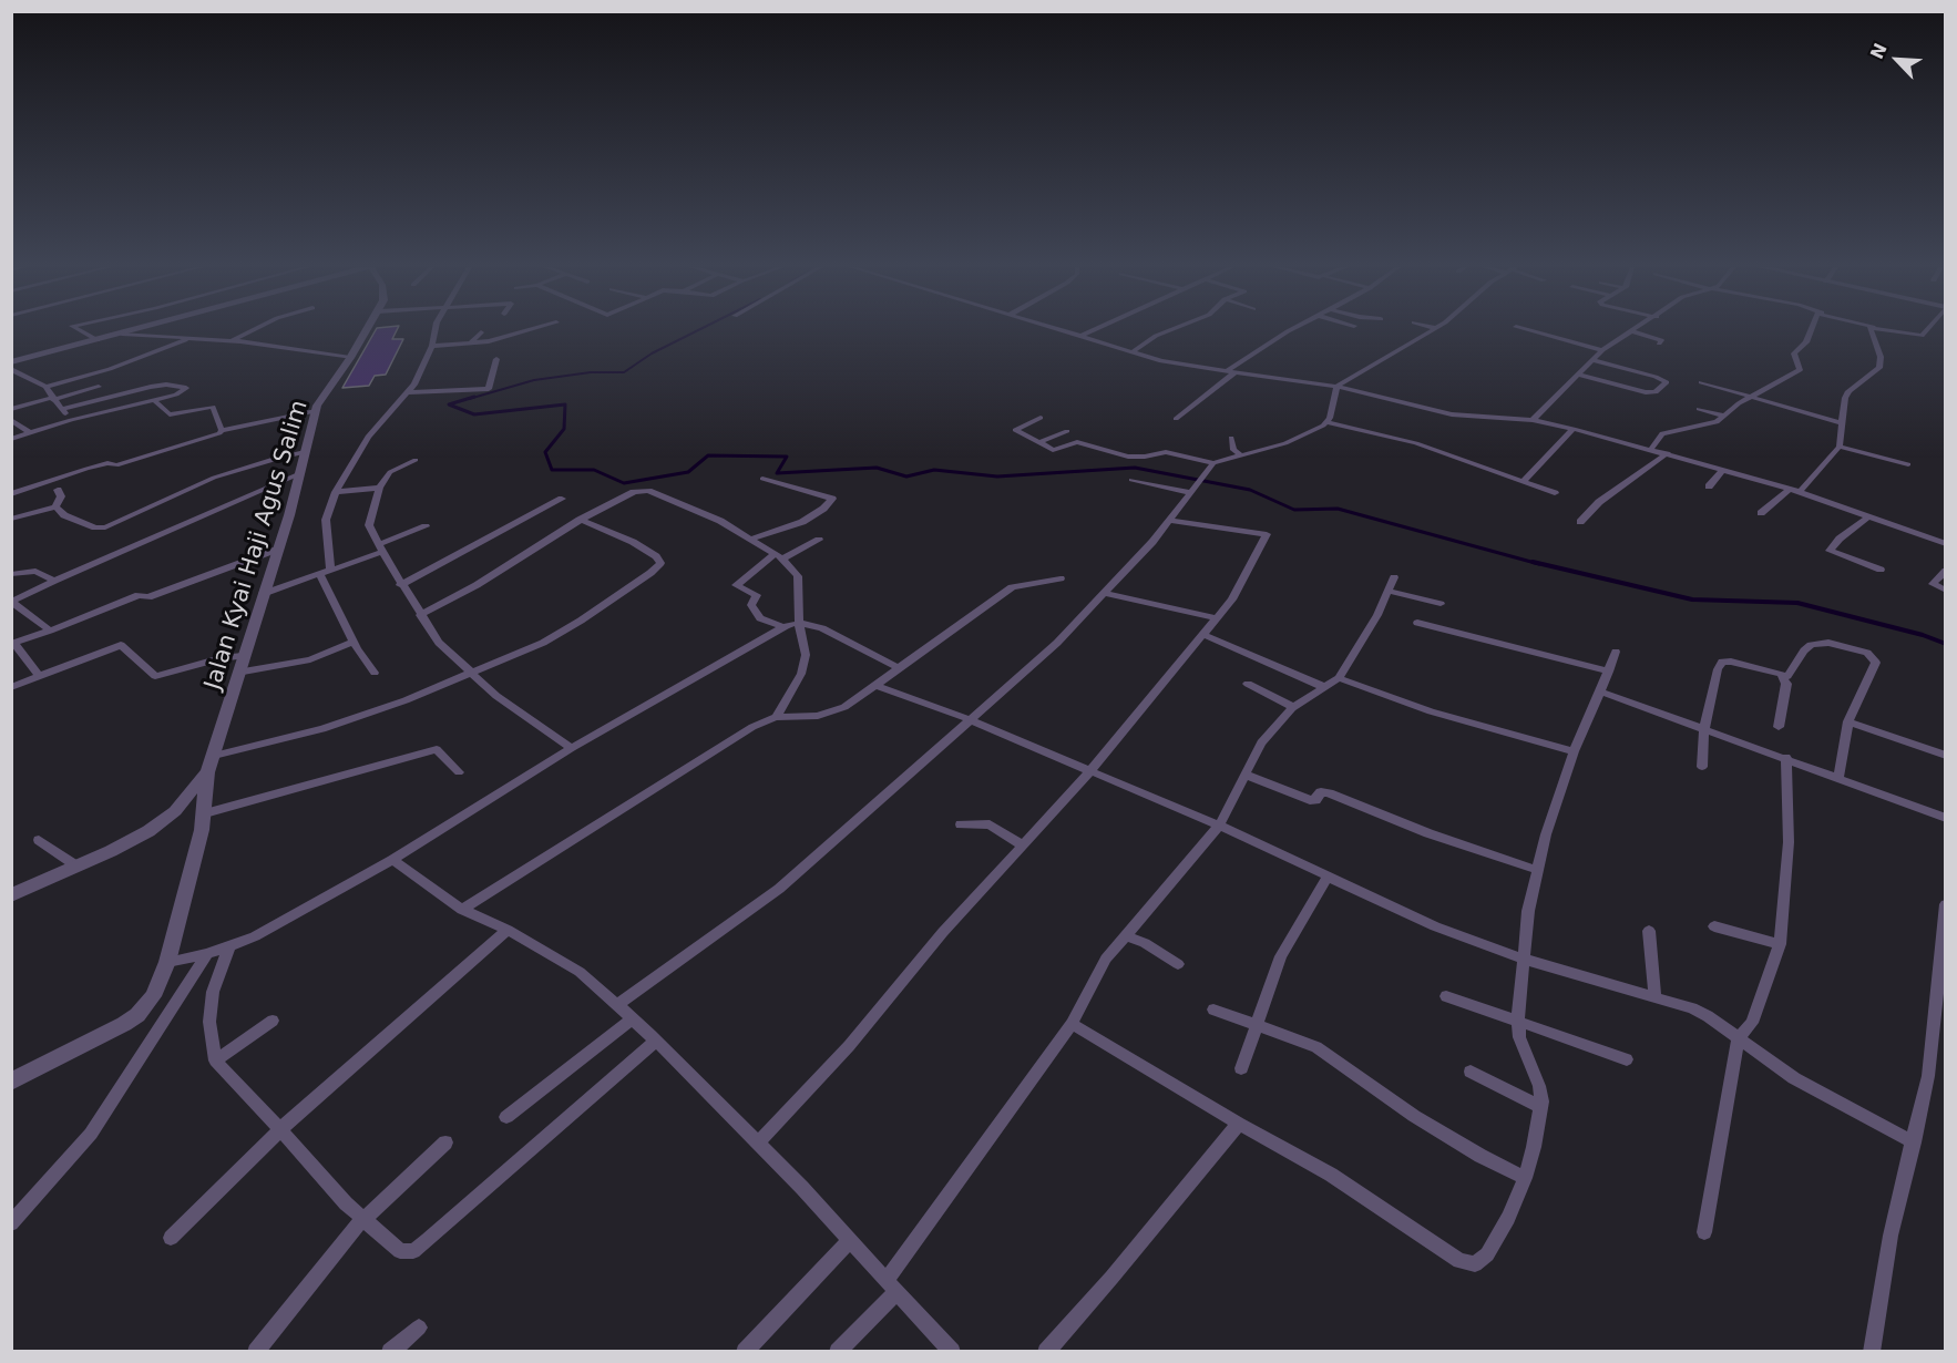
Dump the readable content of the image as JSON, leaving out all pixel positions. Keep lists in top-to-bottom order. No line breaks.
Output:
{"streets":{"street":["Jalan Kyai Haji Agus Salim"]},"north":"top left"}
